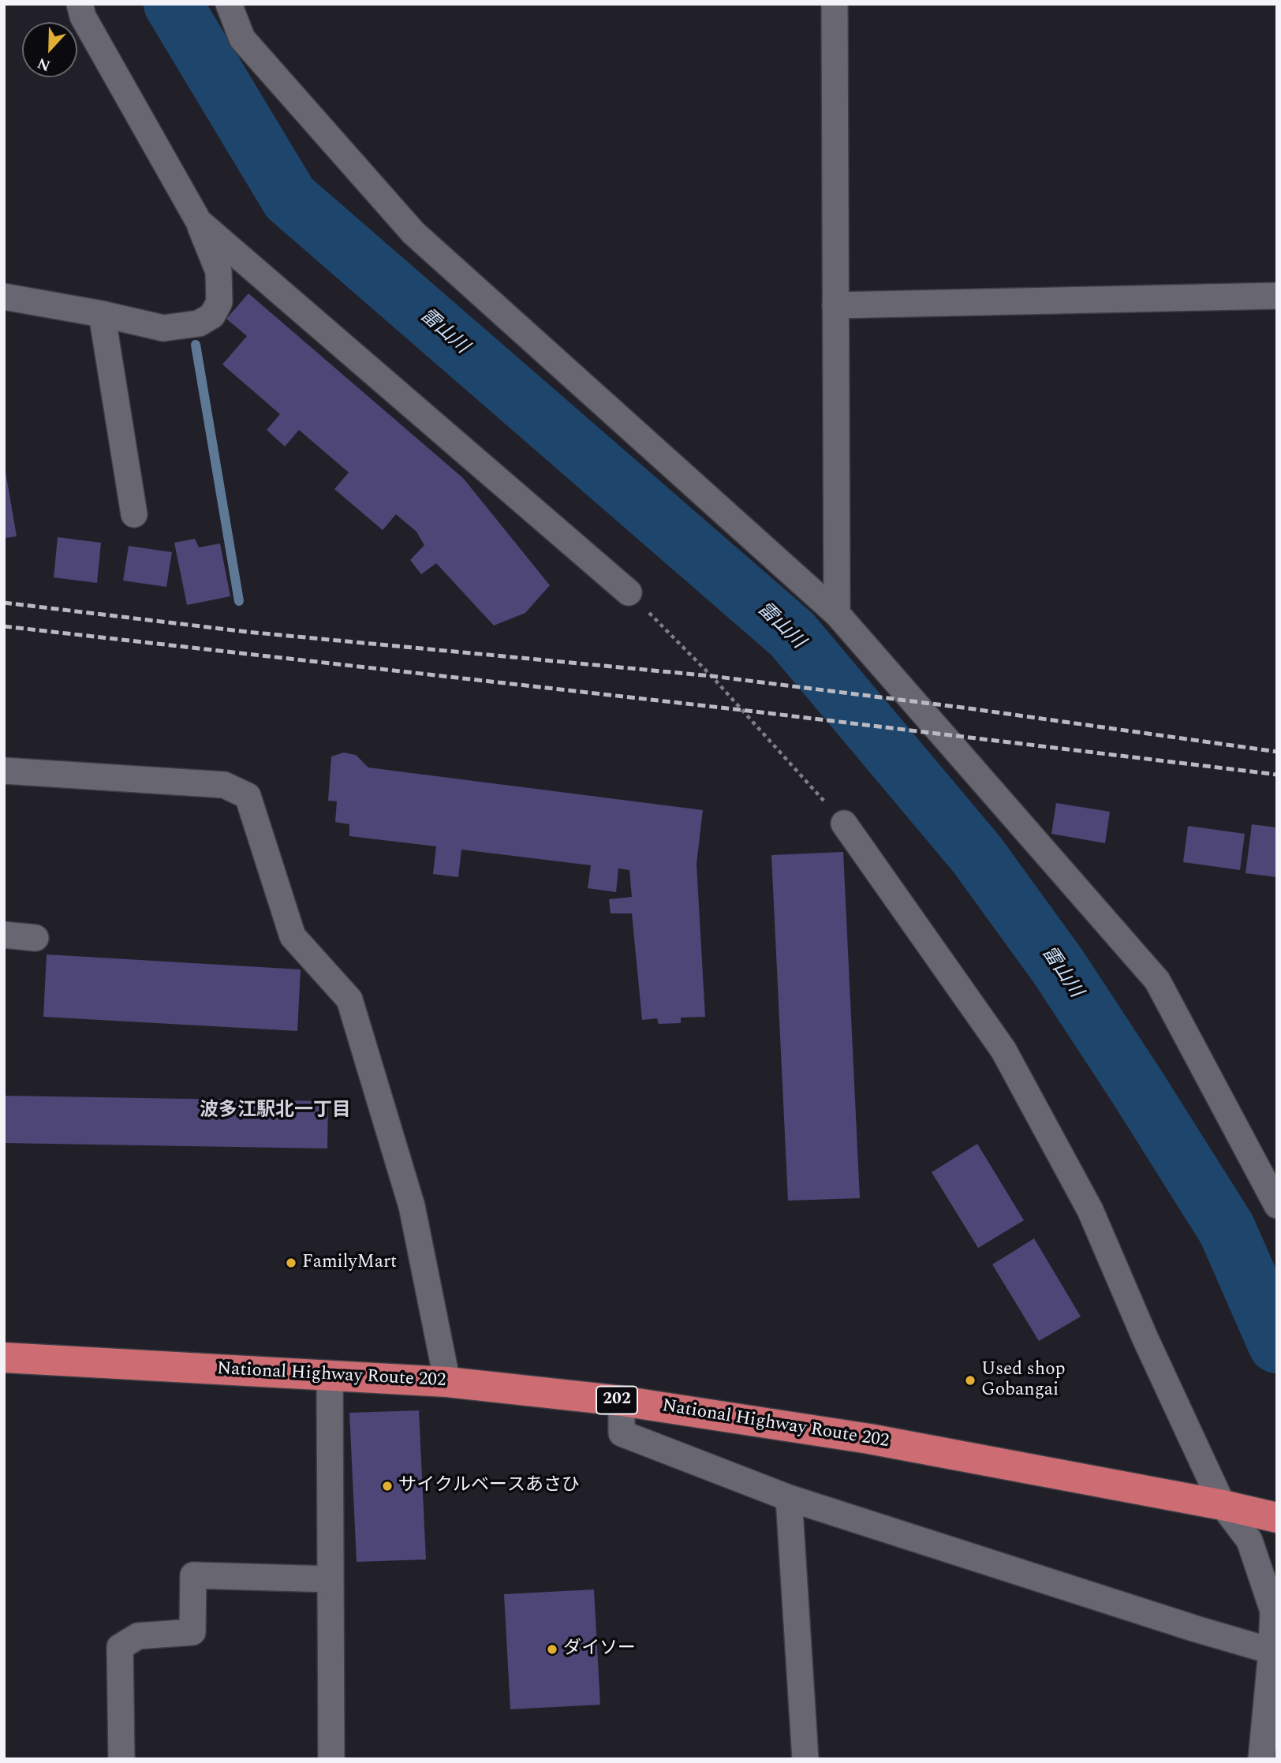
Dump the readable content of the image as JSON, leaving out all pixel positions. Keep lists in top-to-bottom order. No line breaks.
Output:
{"streets":{"highway":["National Highway Route 202","202"]},"districts":["波多江駅北一丁目"],"water":["雷山川"],"places":["FamilyMart","Used shop Gobangai","サイクルベースあさひ","ダイソー"],"north":"bottom"}
